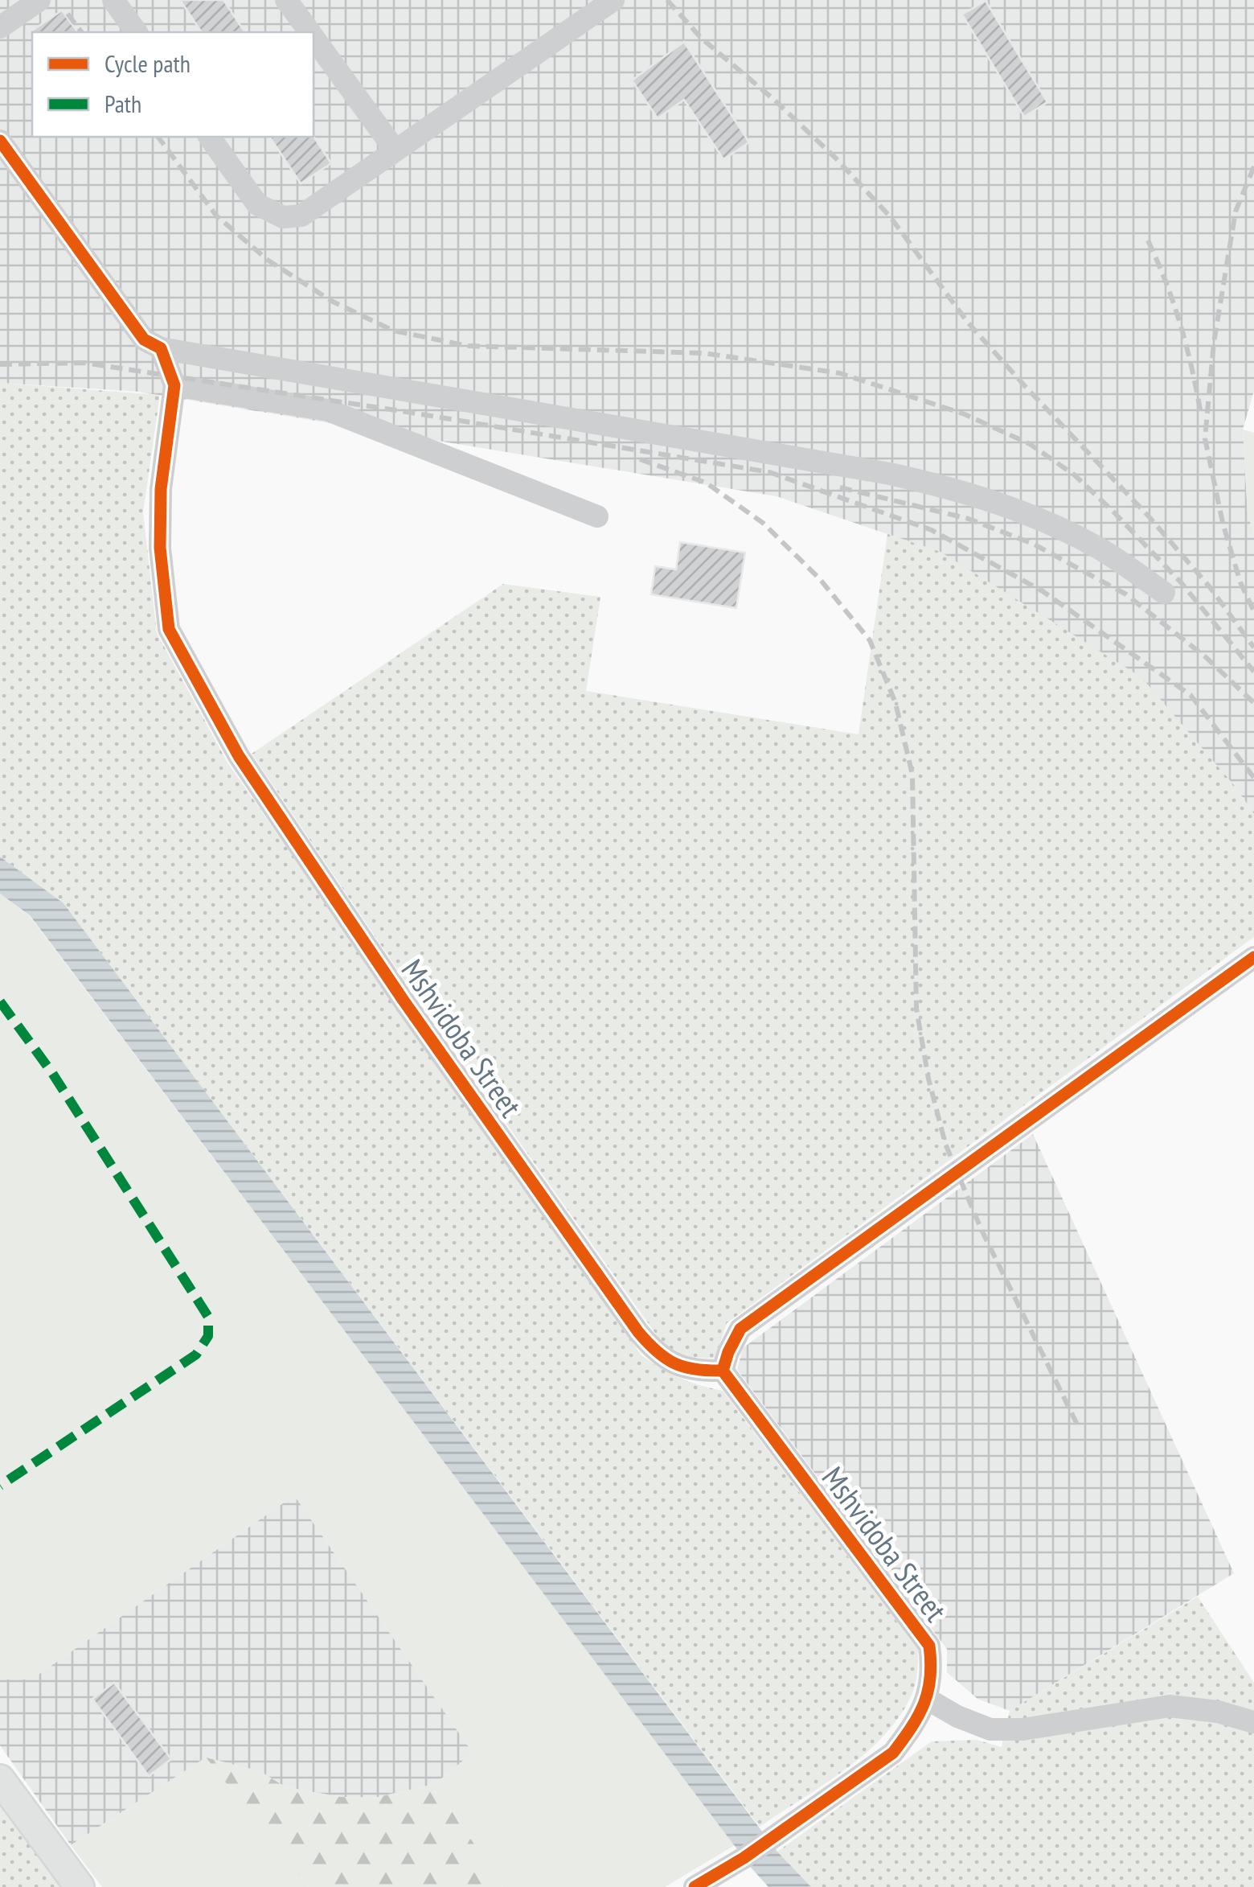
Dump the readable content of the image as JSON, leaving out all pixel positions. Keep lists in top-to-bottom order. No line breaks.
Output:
{"streets":{"street":["Mshvidoba Street"]},"legend":["Cycle path","Path"]}
